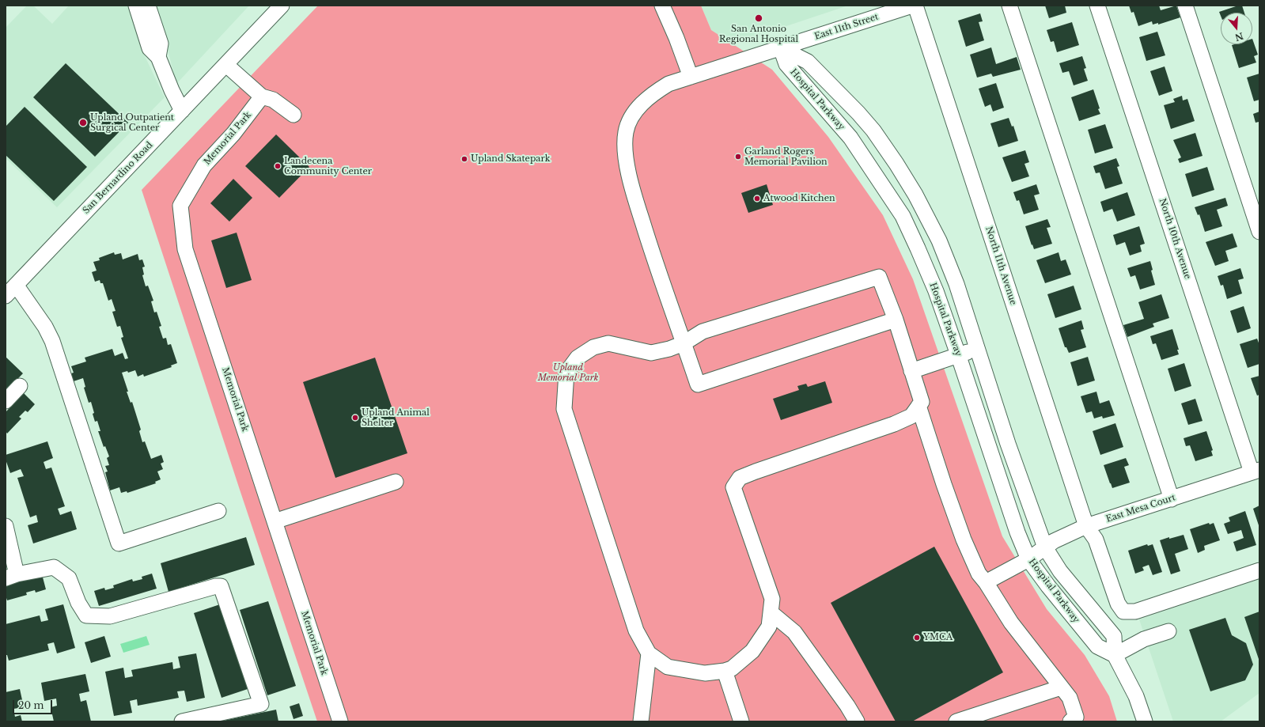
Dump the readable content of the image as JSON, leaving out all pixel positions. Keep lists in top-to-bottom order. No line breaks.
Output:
{"streets":{"street":["East 11th Street","Hospital Parkway","Memorial Park","San Bernardino Road","North 10th Avenue","North 11th Avenue","East Mesa Court"]},"crossings":[["East 11th Street","Hospital Parkway"],["Hospital Parkway","East Mesa Court"],["North 10th Avenue","East Mesa Court"],["North 11th Avenue","East Mesa Court"]],"parks":["Upland Memorial Park"],"places":["San Antonio Regional Hospital","Upland Outpatient Surgical Center","Garland Rogers Memorial Pavilion","Upland Skatepark","Landecena Community Center","Atwood Kitchen","Upland Animal Shelter","YMCA"],"scale_bar":"20 m","north":"bottom"}
